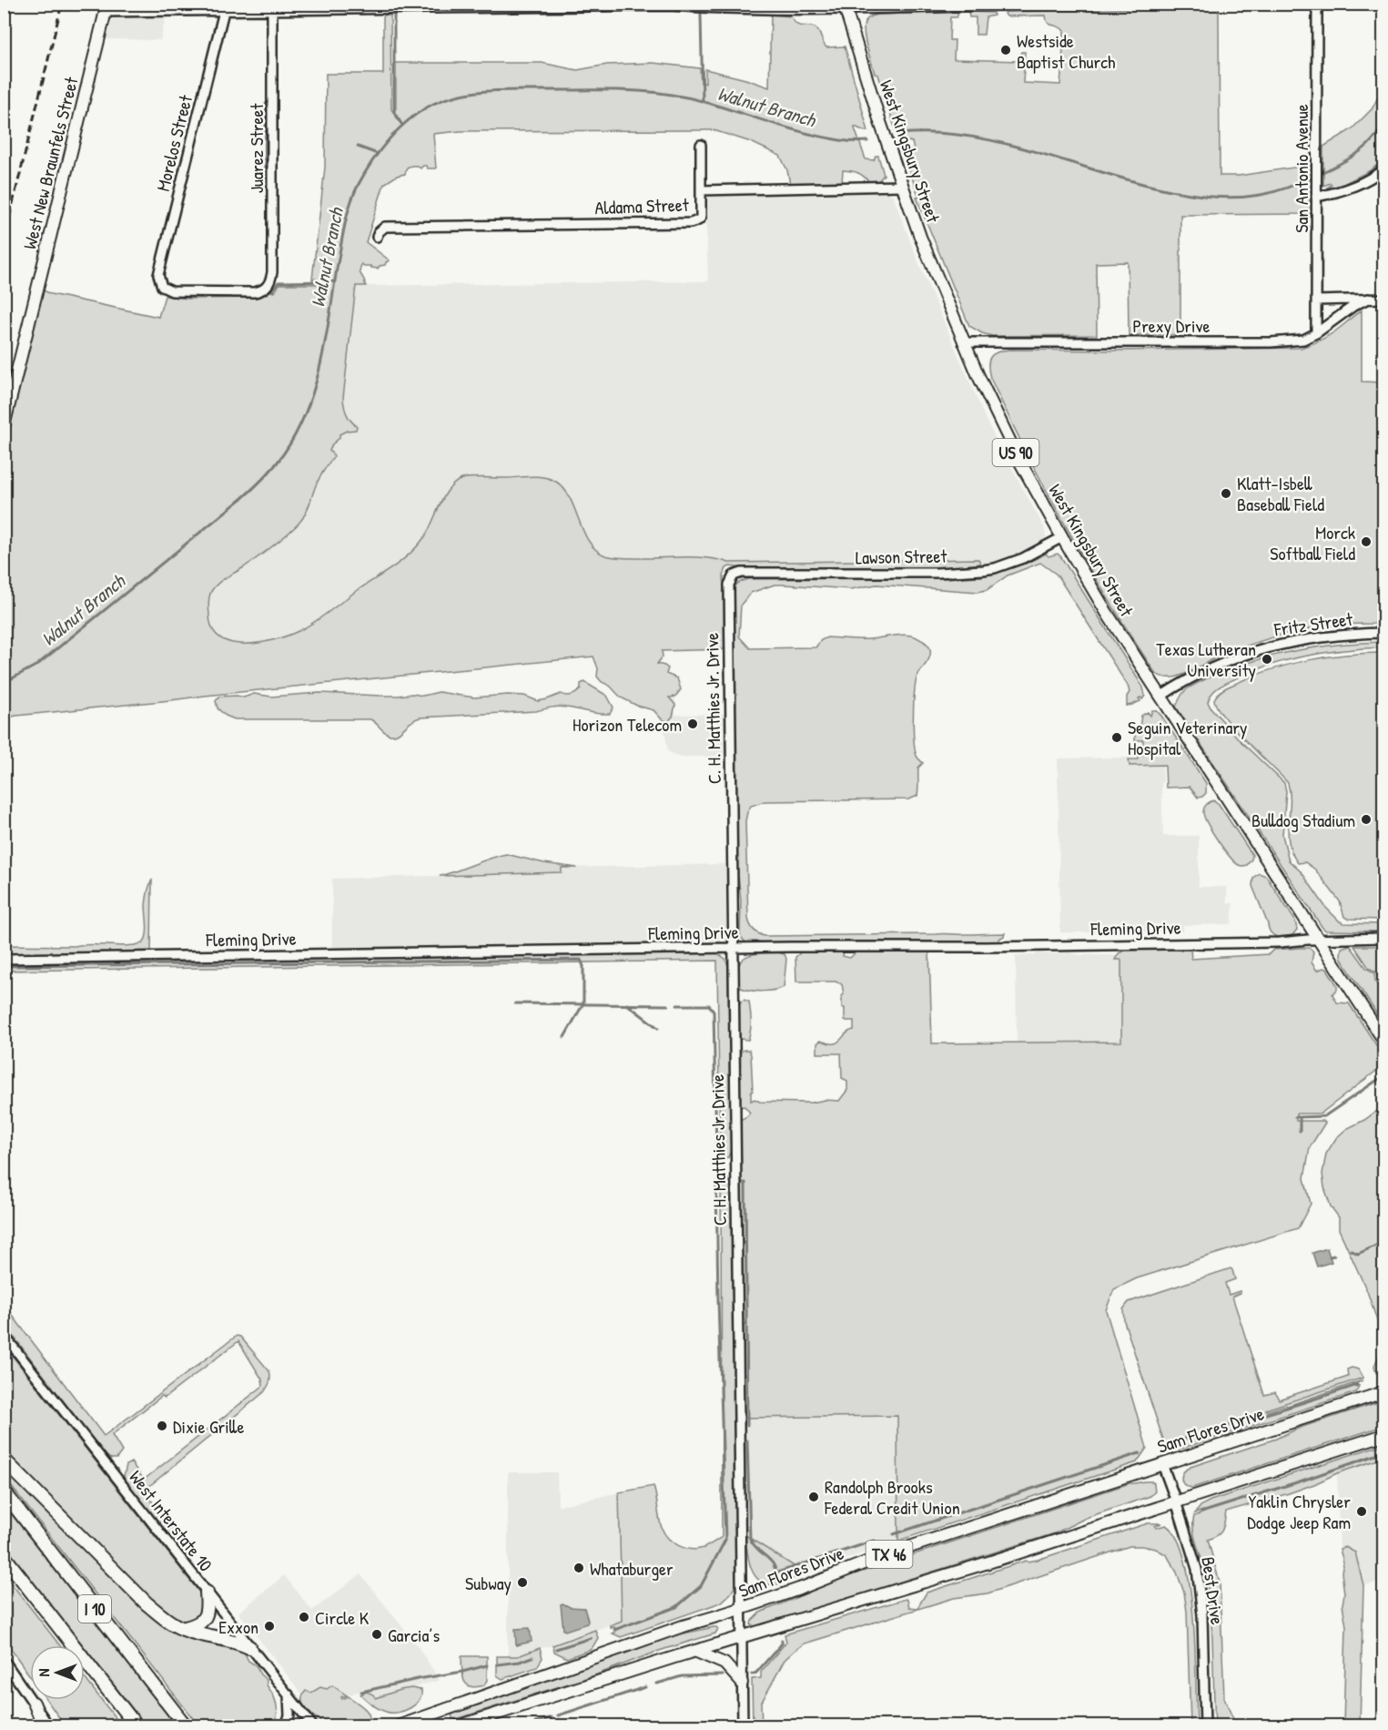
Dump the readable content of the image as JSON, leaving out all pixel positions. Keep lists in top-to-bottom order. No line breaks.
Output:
{"streets":{"highway":["I 10"],"main road":["West Kingsbury Street","West New Braunfels Street","US 90","Sam Flores Drive","TX 46"],"street":["Morelos Street","Juarez Street","San Antonio Avenue","Aldama Street","Prexy Drive","Lawson Street","Fritz Street","C. H. Matthies Jr. Drive","Fleming Drive","West Interstate 10","Best Drive"]},"crossings":[["Morelos Street","Juarez Street"],["West Kingsbury Street","Aldama Street"],["West Kingsbury Street","Prexy Drive"],["West Kingsbury Street","Lawson Street"],["West Kingsbury Street","Fritz Street"],["West Kingsbury Street","Fleming Drive"],["San Antonio Avenue","Prexy Drive"],["Lawson Street","C. H. Matthies Jr. Drive"],["C. H. Matthies Jr. Drive","Fleming Drive"],["C. H. Matthies Jr. Drive","Sam Flores Drive"],["C. H. Matthies Jr. Drive","TX 46"],["Sam Flores Drive","Best Drive"],["TX 46","Best Drive"]],"water":["Walnut Branch"],"places":["Westside Baptist Church","Klatt-Isbell Baseball Field","Morck Softball Field","Texas Lutheran University","Horizon Telecom","Seguin Veterinary Hospital","Bulldog Stadium","Dixie Grille","Randolph Brooks Federal Credit Union","Yaklin Chrysler Dodge Jeep Ram","Whataburger","Subway","Circle K","Exxon","Garcia’s"],"north":"left"}
